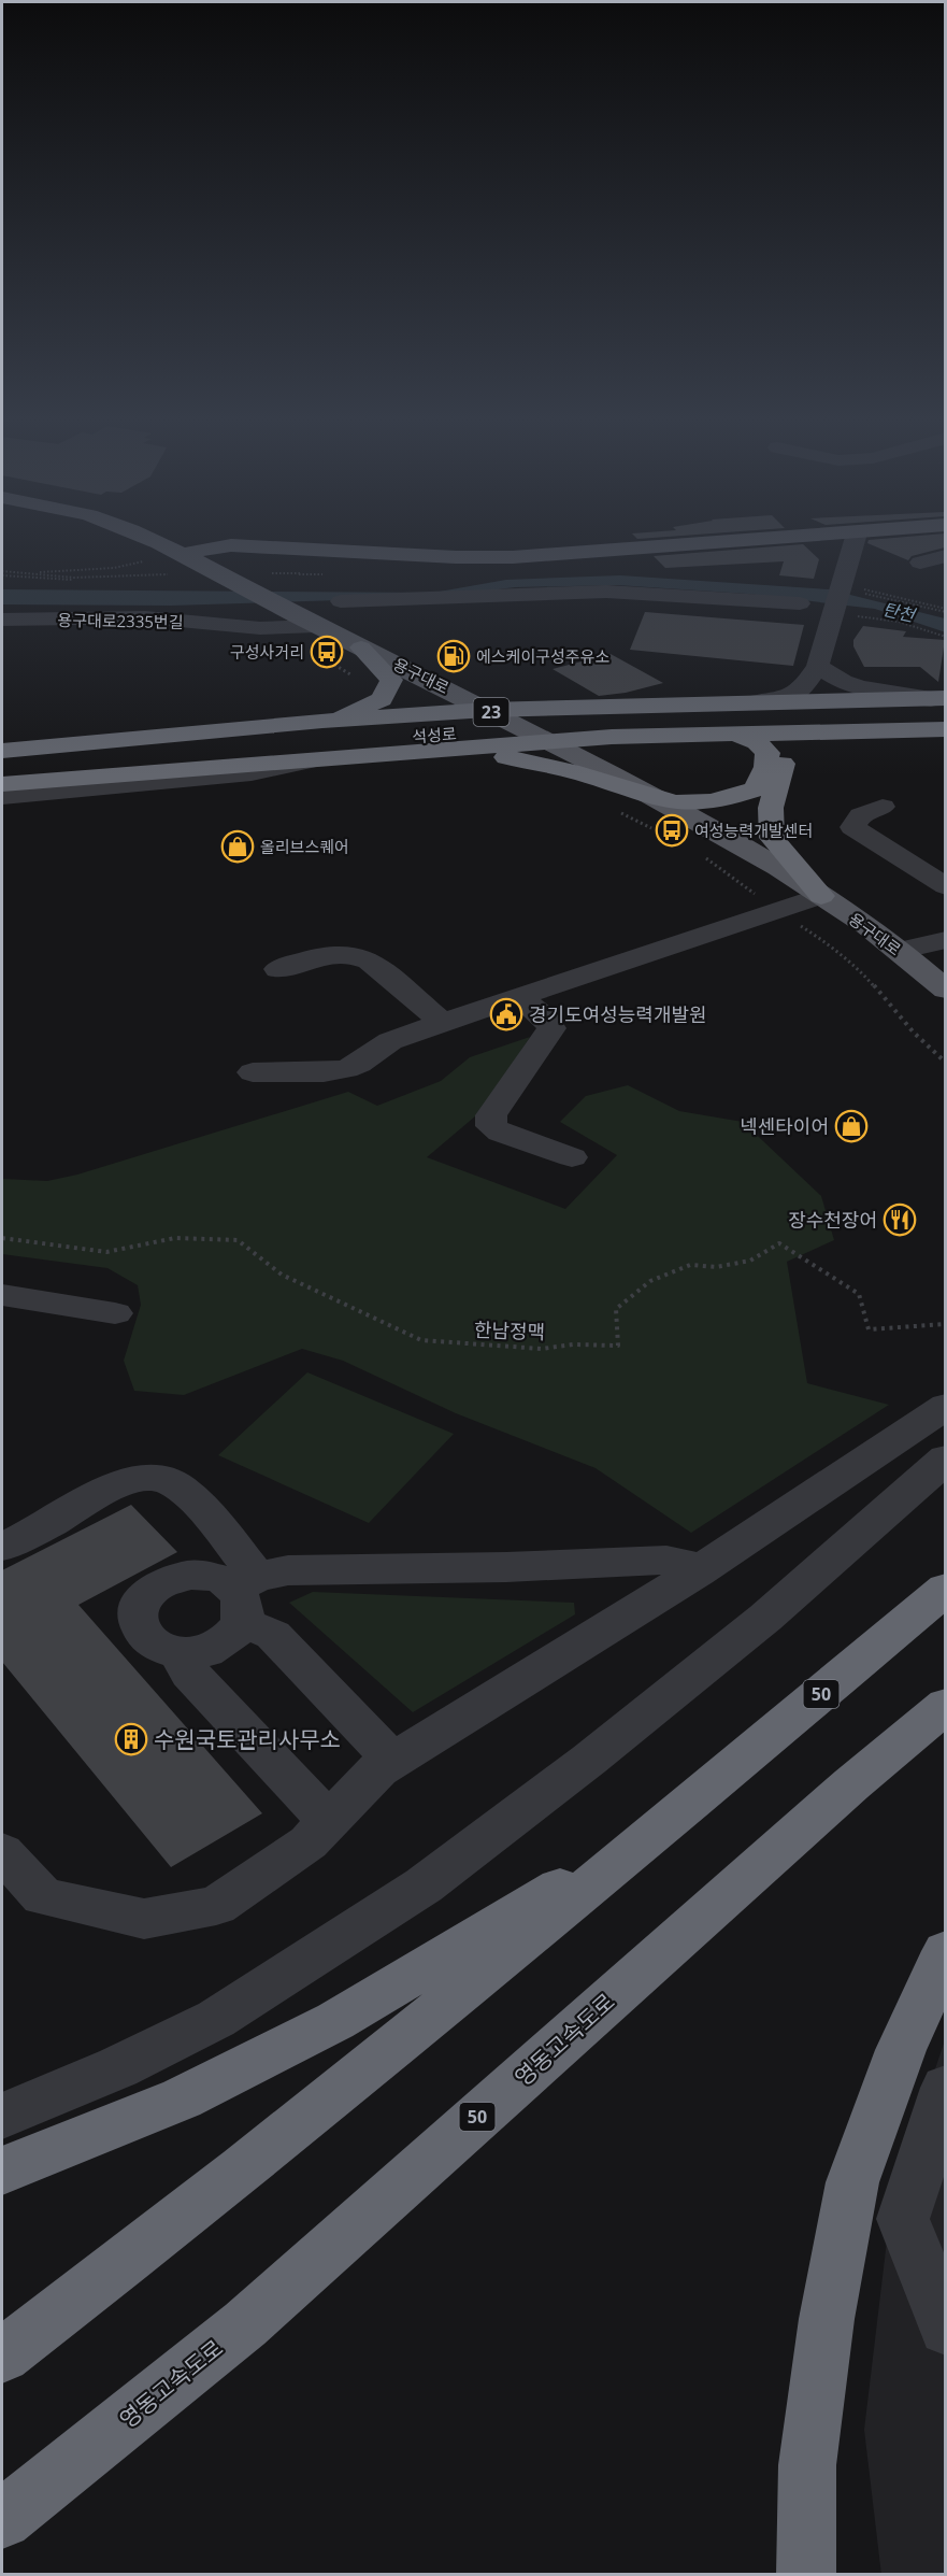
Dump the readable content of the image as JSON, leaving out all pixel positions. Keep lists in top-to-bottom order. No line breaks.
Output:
{"streets":{"highway":["석성로","50","영동고속도로"],"main road":["용구대로","23"],"street":["용구대로2335번길"],"path":["한남정맥"]},"crossings":[["용구대로2335번길","용구대로"]],"water":["탄천"],"places":{"bus stop":["구성사거리","여성능력개발센터"],"fuel station":["에스케이구성주유소"],"shop":["올리브스퀘어","넥센타이어"],"public building":["경기도여성능력개발원"],"restaurant":["장수천장어"],"building":["수원국토관리사무소"]}}
